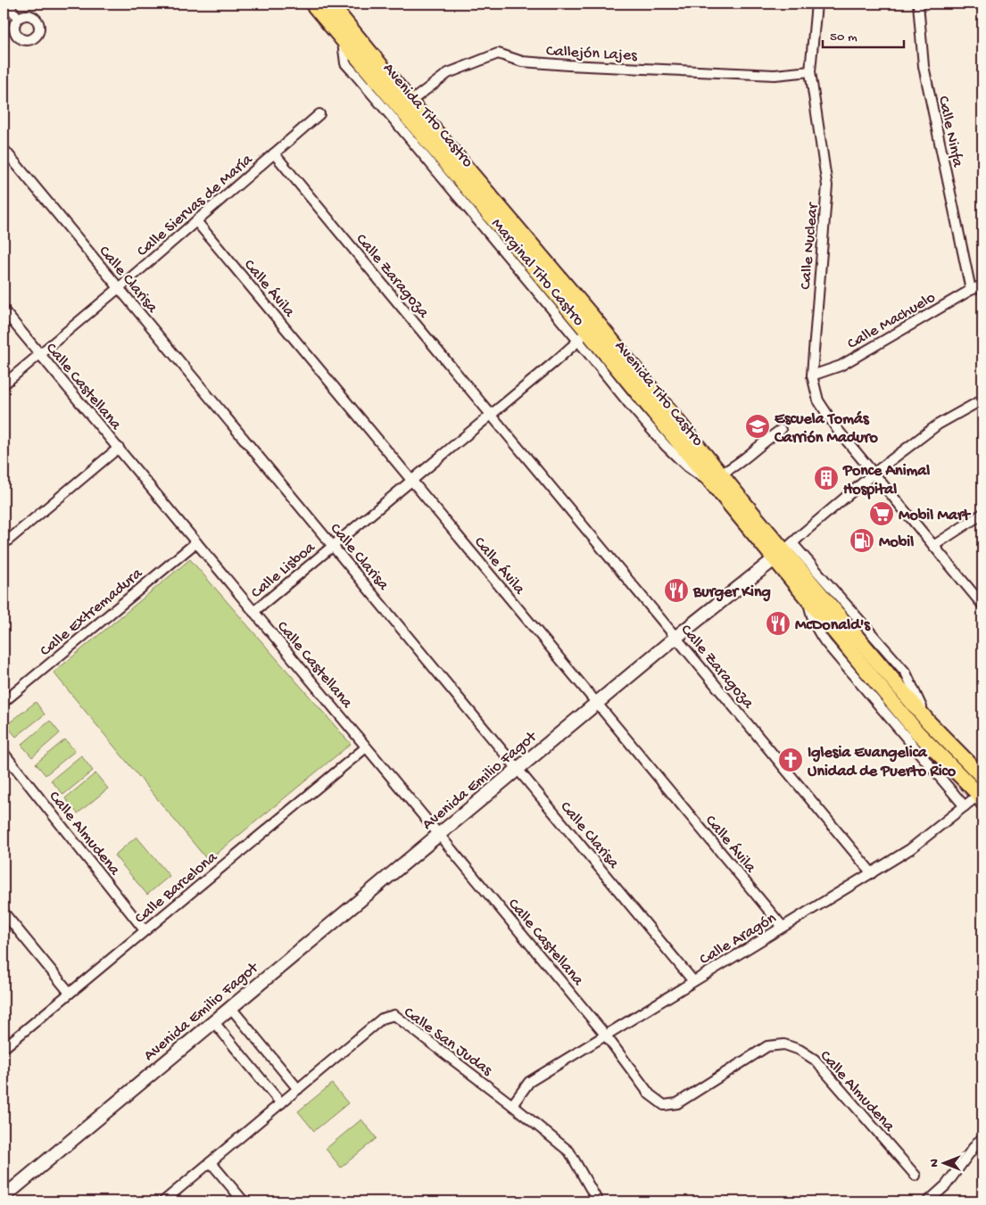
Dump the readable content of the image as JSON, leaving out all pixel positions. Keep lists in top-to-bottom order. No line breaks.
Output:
{"streets":{"main road":["Avenida Tito Castro"],"street":["Callejón Lajes","Calle Ninfa","Calle Siervas de María","Calle Nuclear","Marginal Tito Castro","Calle Zaragoza","Calle Clarisa","Calle Ávila","Calle Machuelo","Calle Castellana","Calle Lisboa","Calle Extremadura","Avenida Emilio Fagot","Calle Almudena","Calle Barcelona","Calle Aragón","Calle San Judas"]},"crossings":[["Callejón Lajes","Avenida Tito Castro"],["Callejón Lajes","Calle Nuclear"],["Avenida Tito Castro","Marginal Tito Castro"],["Avenida Tito Castro","Avenida Emilio Fagot"],["Avenida Tito Castro","Calle Aragón"],["Calle Ninfa","Calle Machuelo"],["Calle Siervas de María","Calle Zaragoza"],["Calle Siervas de María","Calle Clarisa"],["Calle Siervas de María","Calle Ávila"],["Calle Siervas de María","Calle Castellana"],["Calle Nuclear","Calle Machuelo"],["Calle Nuclear","Avenida Emilio Fagot"],["Calle Zaragoza","Avenida Emilio Fagot"],["Calle Zaragoza","Calle Aragón"],["Calle Clarisa","Calle Lisboa"],["Calle Clarisa","Avenida Emilio Fagot"],["Calle Clarisa","Calle Aragón"],["Calle Ávila","Calle Lisboa"],["Calle Ávila","Avenida Emilio Fagot"],["Calle Ávila","Calle Aragón"],["Calle Castellana","Calle Lisboa"],["Calle Castellana","Calle Extremadura"],["Calle Castellana","Avenida Emilio Fagot"],["Calle Castellana","Calle Almudena"],["Calle Castellana","Calle Barcelona"],["Calle Castellana","Calle Aragón"],["Calle Almudena","Calle Barcelona"],["Calle Almudena","Calle Aragón"],["Calle Aragón","Calle San Judas"]],"places":{"school or university":["Escuela Tomás Carrión Maduro"],"building":["Ponce Animal Hospital"],"supermarket":["Mobil Mart"],"fuel station":["Mobil"],"restaurant":["Burger King","McDonald's"],"church":["Iglesia Evangelica Unidad de Puerto Rico"]},"scale_bar":"50 m","north":"left"}
